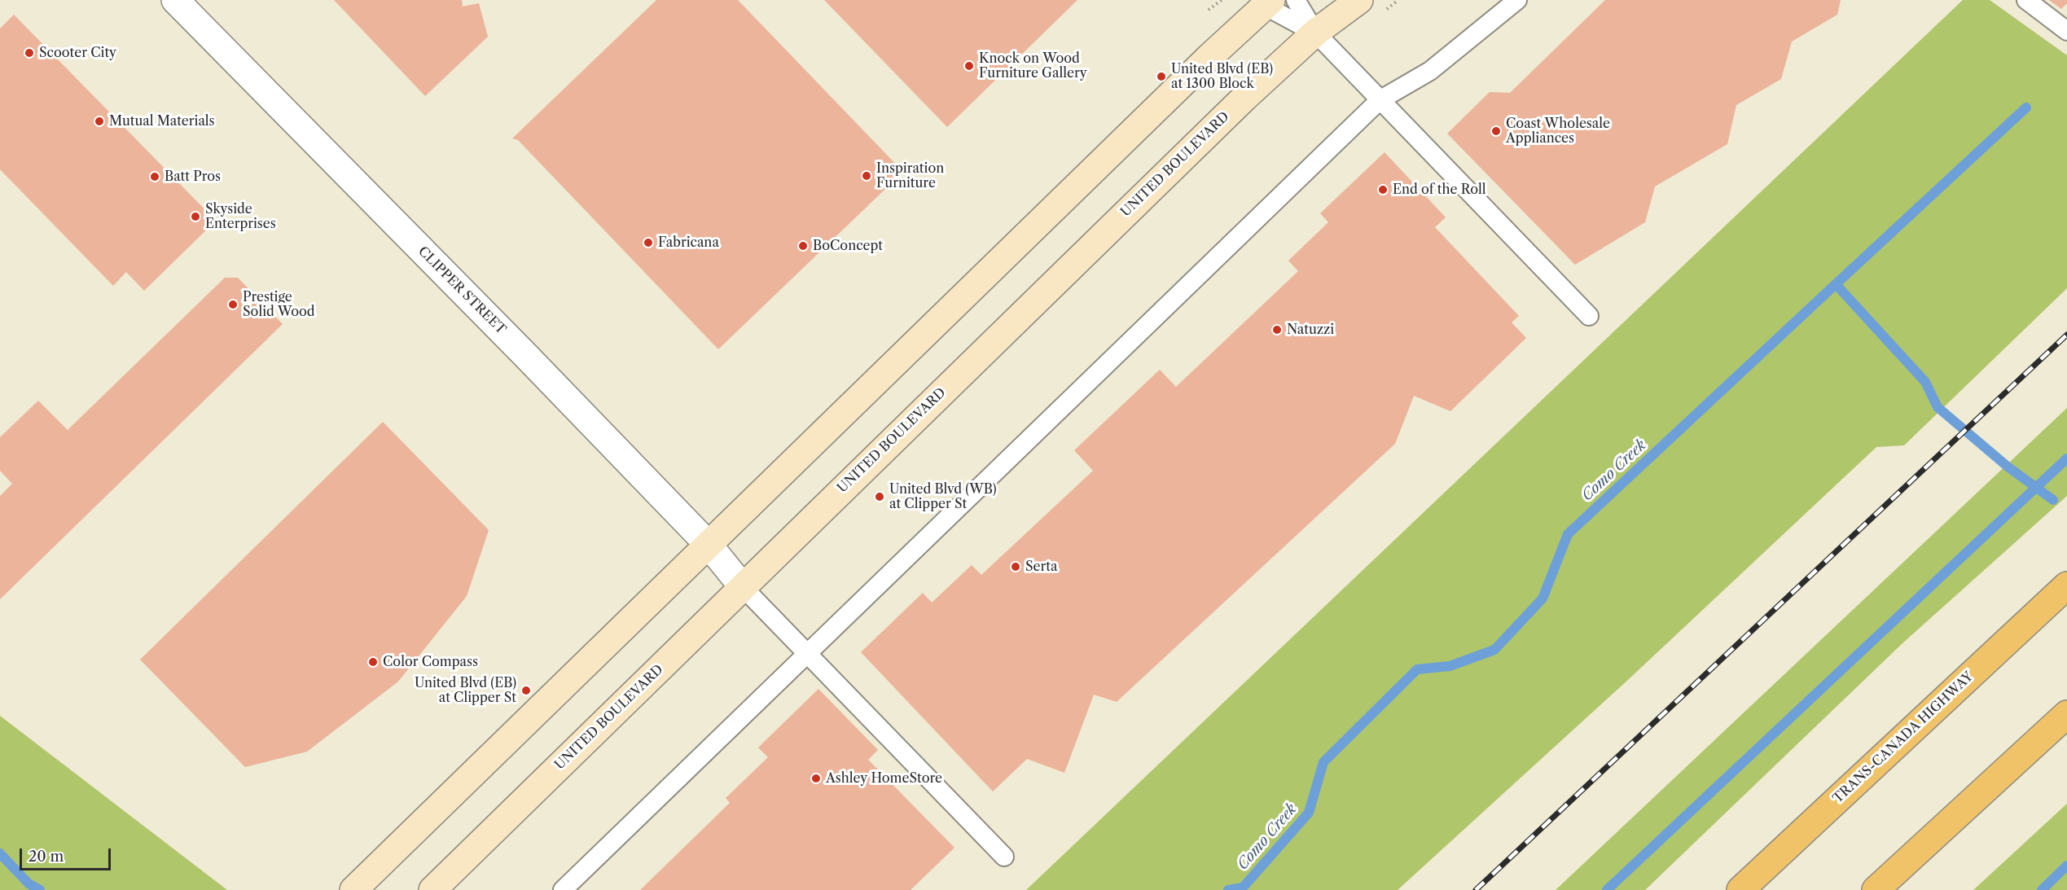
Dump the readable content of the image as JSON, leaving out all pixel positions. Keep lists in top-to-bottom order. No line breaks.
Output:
{"streets":{"highway":["TRANS-CANADA HIGHWAY"],"main road":["UNITED BOULEVARD"],"street":["CLIPPER STREET"]},"crossings":[["UNITED BOULEVARD","CLIPPER STREET"]],"water":["Como Creek"],"places":["Scooter City","Knock on Wood Furniture Gallery","United Blvd (EB) at 1300 Block","Mutual Materials","Coast Wholesale Appliances","Inspiration Furniture","Batt Pros","End of the Roll","Skyside Enterprises","Fabricana","BoConcept","Prestige Solid Wood","Natuzzi","United Blvd (WB) at Clipper St","Serta","Color Compass","United Blvd (EB) at Clipper St","Ashley HomeStore"],"scale_bar":"20 m"}
